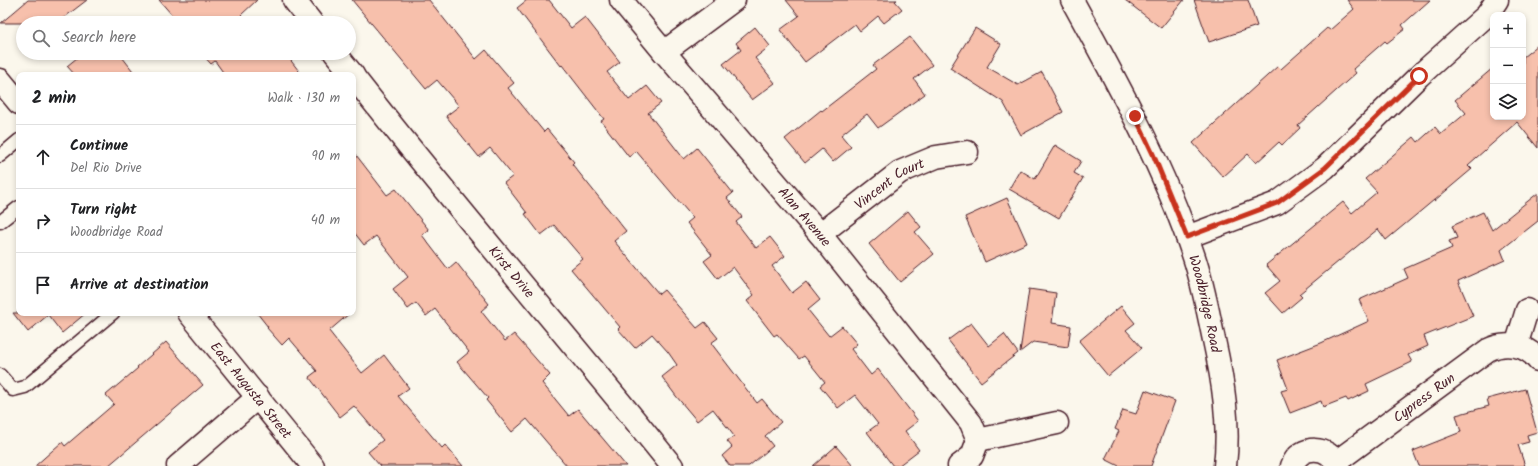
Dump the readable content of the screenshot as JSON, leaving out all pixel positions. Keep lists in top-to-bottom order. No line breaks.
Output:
{"streets":{"street":["Vincent Court","Alan Avenue","Kirst Drive","Woodbridge Road","East Augusta Street","Cypress Run"]},"crossings":[["Vincent Court","Alan Avenue"]],"page":{"map_buttons":["+","−"],"search":"Search here","heading":["2 min","Walk · 130 m"],"list":[["Continue","Del Rio Drive","90 m"],["Turn right","Woodbridge Road","40 m"],"Arrive at destination"]}}
